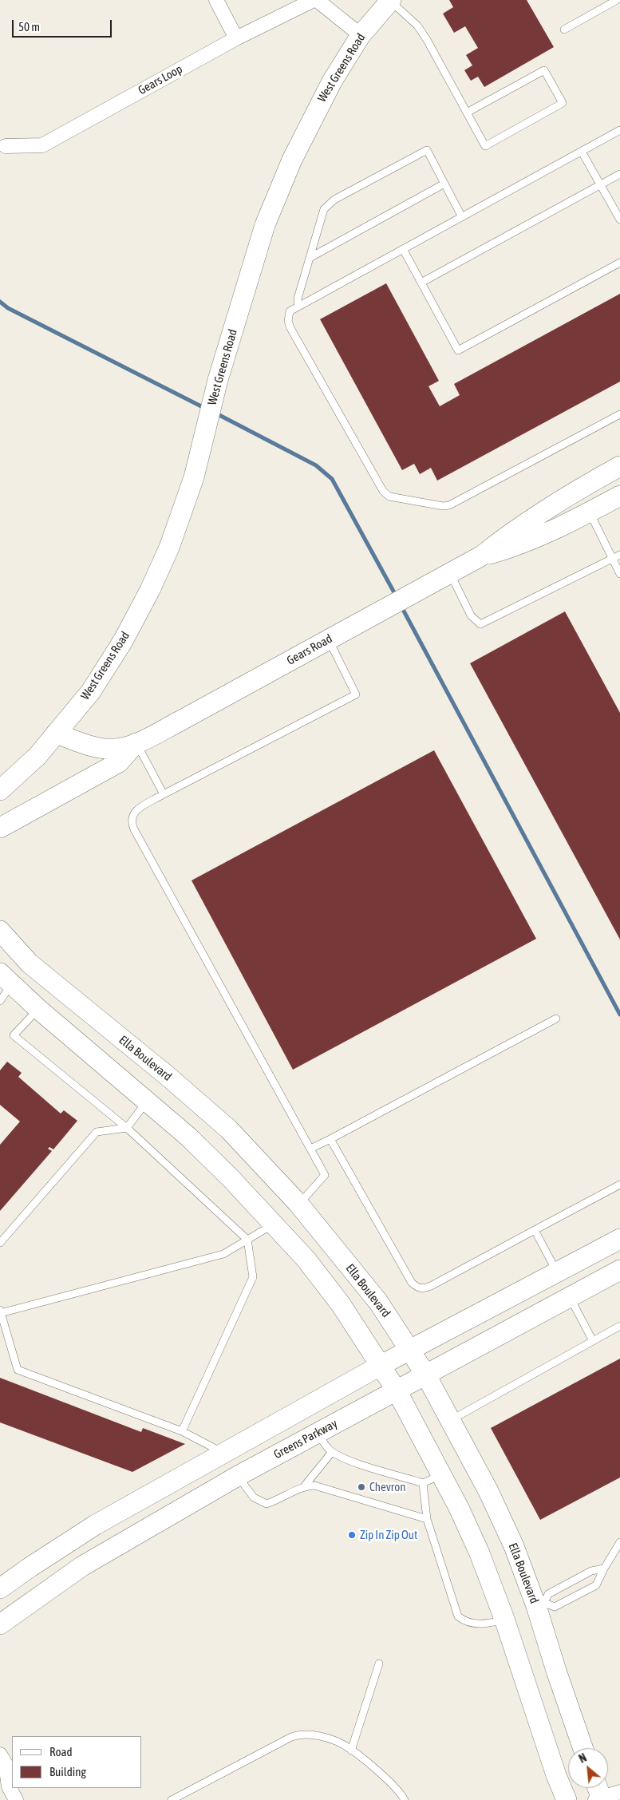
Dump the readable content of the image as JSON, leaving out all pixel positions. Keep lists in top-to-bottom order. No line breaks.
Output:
{"streets":{"main road":["West Greens Road","Gears Road","Ella Boulevard","Greens Parkway"],"street":["Gears Loop"]},"crossings":[["West Greens Road","Gears Road"],["Ella Boulevard","Greens Parkway"]],"places":["Chevron","Zip In Zip Out"],"legend":["Road","Building"],"scale_bar":"50 m","north":"top left"}
